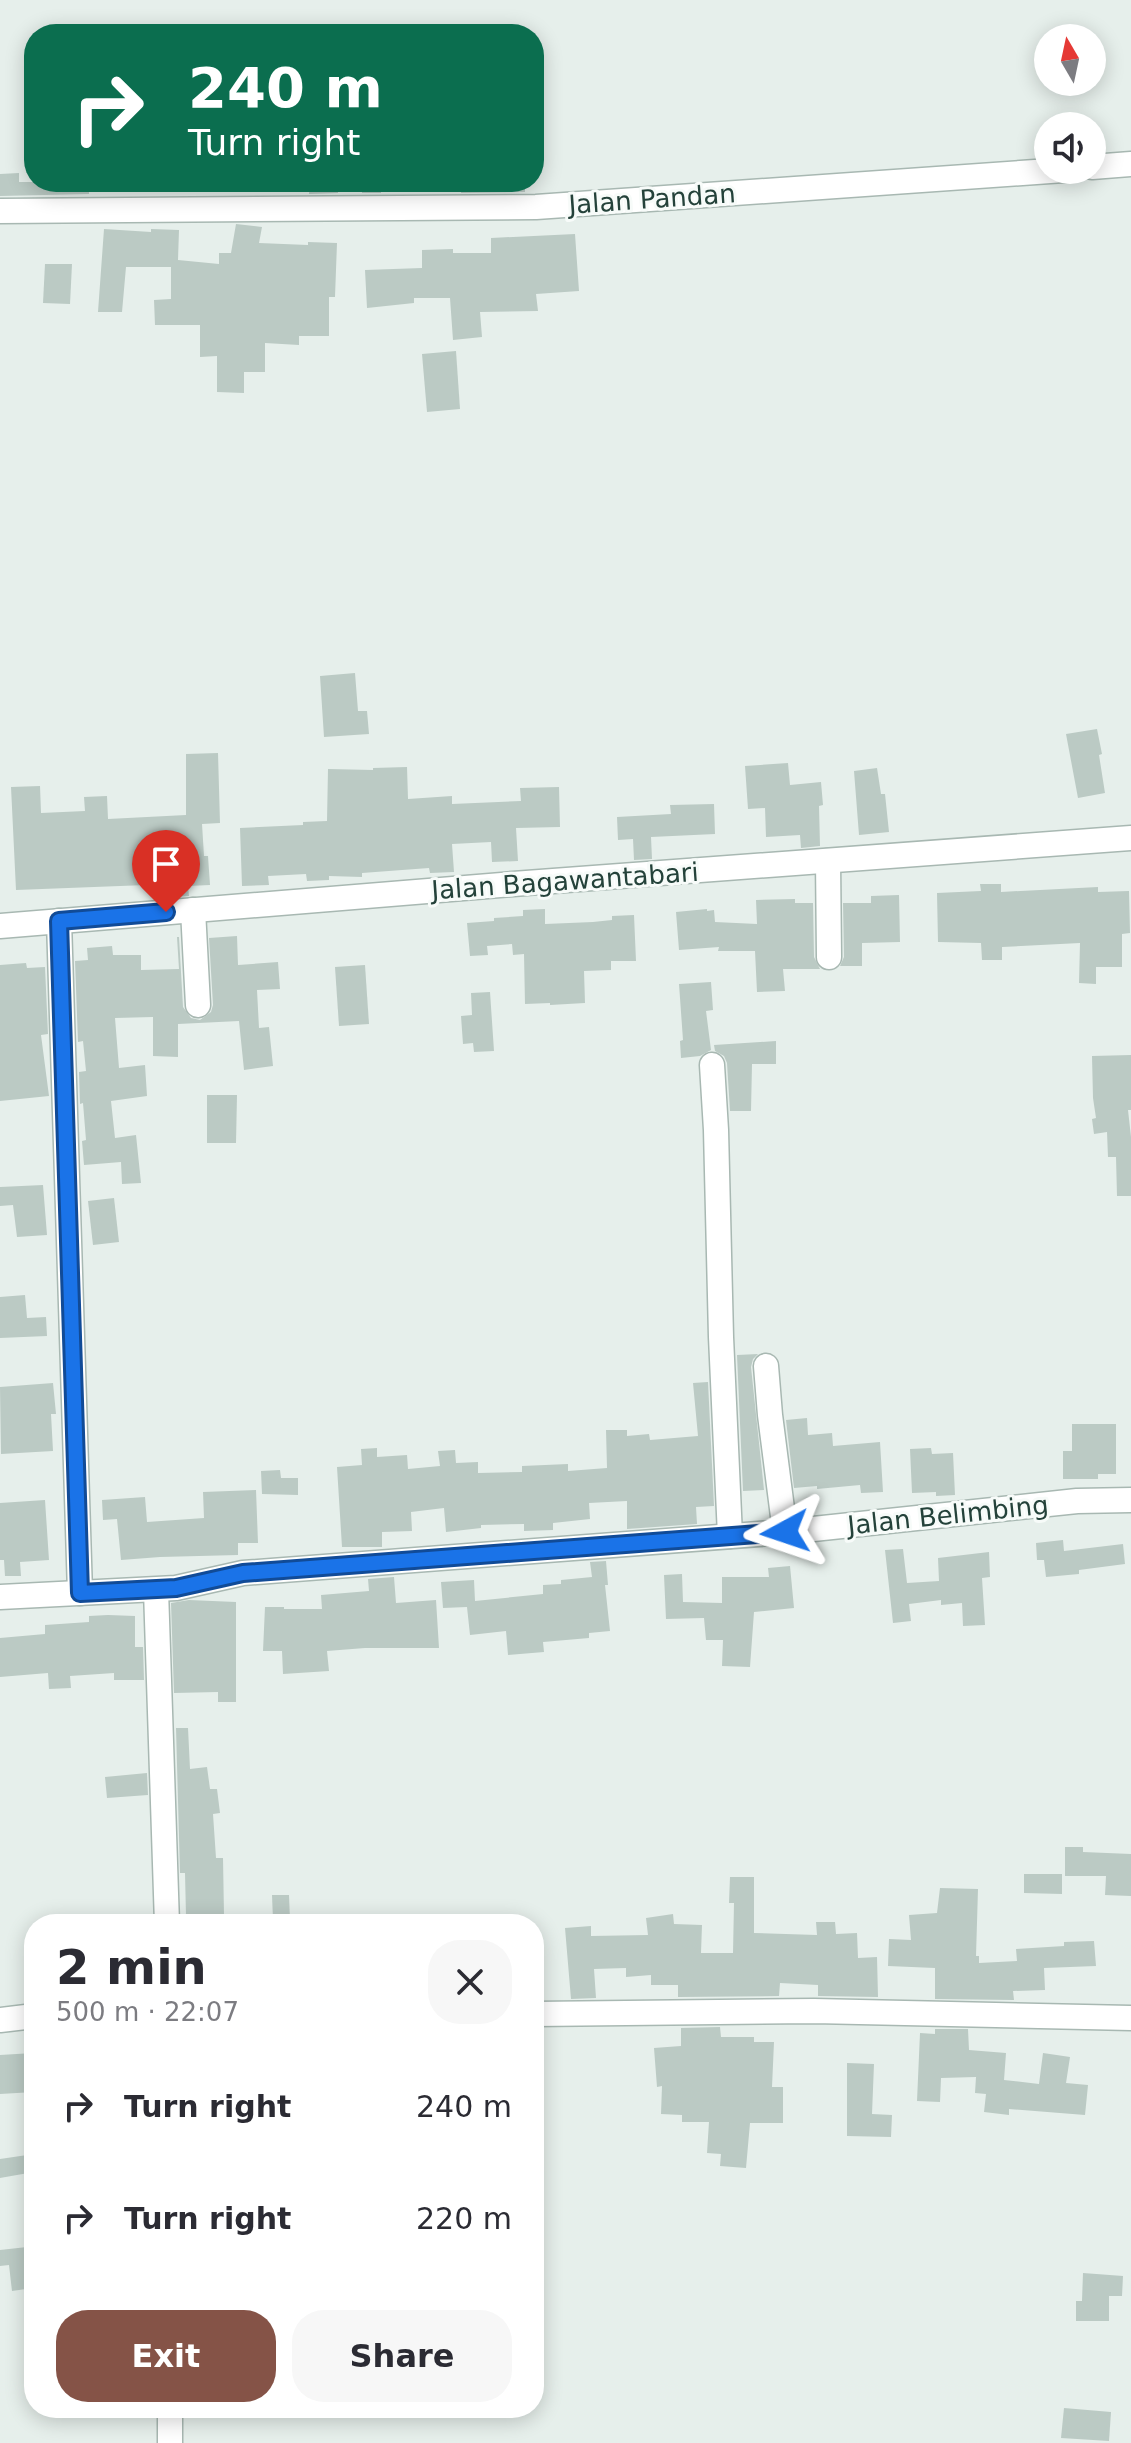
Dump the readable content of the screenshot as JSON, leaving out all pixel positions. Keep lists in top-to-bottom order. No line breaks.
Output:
{"streets":{"street":["Jalan Pandan","Jalan Bagawantabari","Jalan Belimbing"]},"north":"top","page":{"turn":["240 m","Turn right"],"heading":["2 min","500 m · 22:07"],"list":[{"name":"Turn right","value":"240 m"},{"name":"Turn right","value":"220 m"}],"buttons":["Exit","Share"]}}
